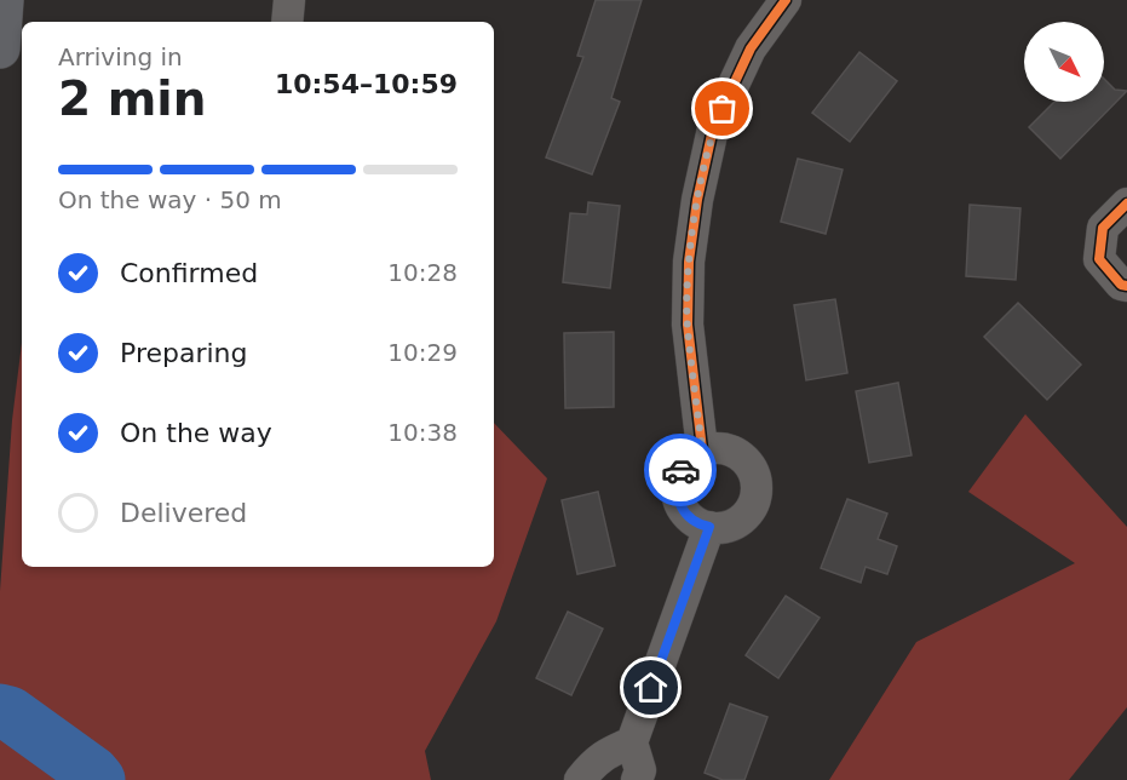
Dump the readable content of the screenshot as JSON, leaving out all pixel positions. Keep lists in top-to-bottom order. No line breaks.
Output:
{"north":"bottom right","page":{"heading":["2 min","Arriving in","10:54–10:59"],"bar":"On the way · 50 m","list":[["Confirmed","10:28"],["Preparing","10:29"],["On the way","10:38"],"Delivered"]}}
